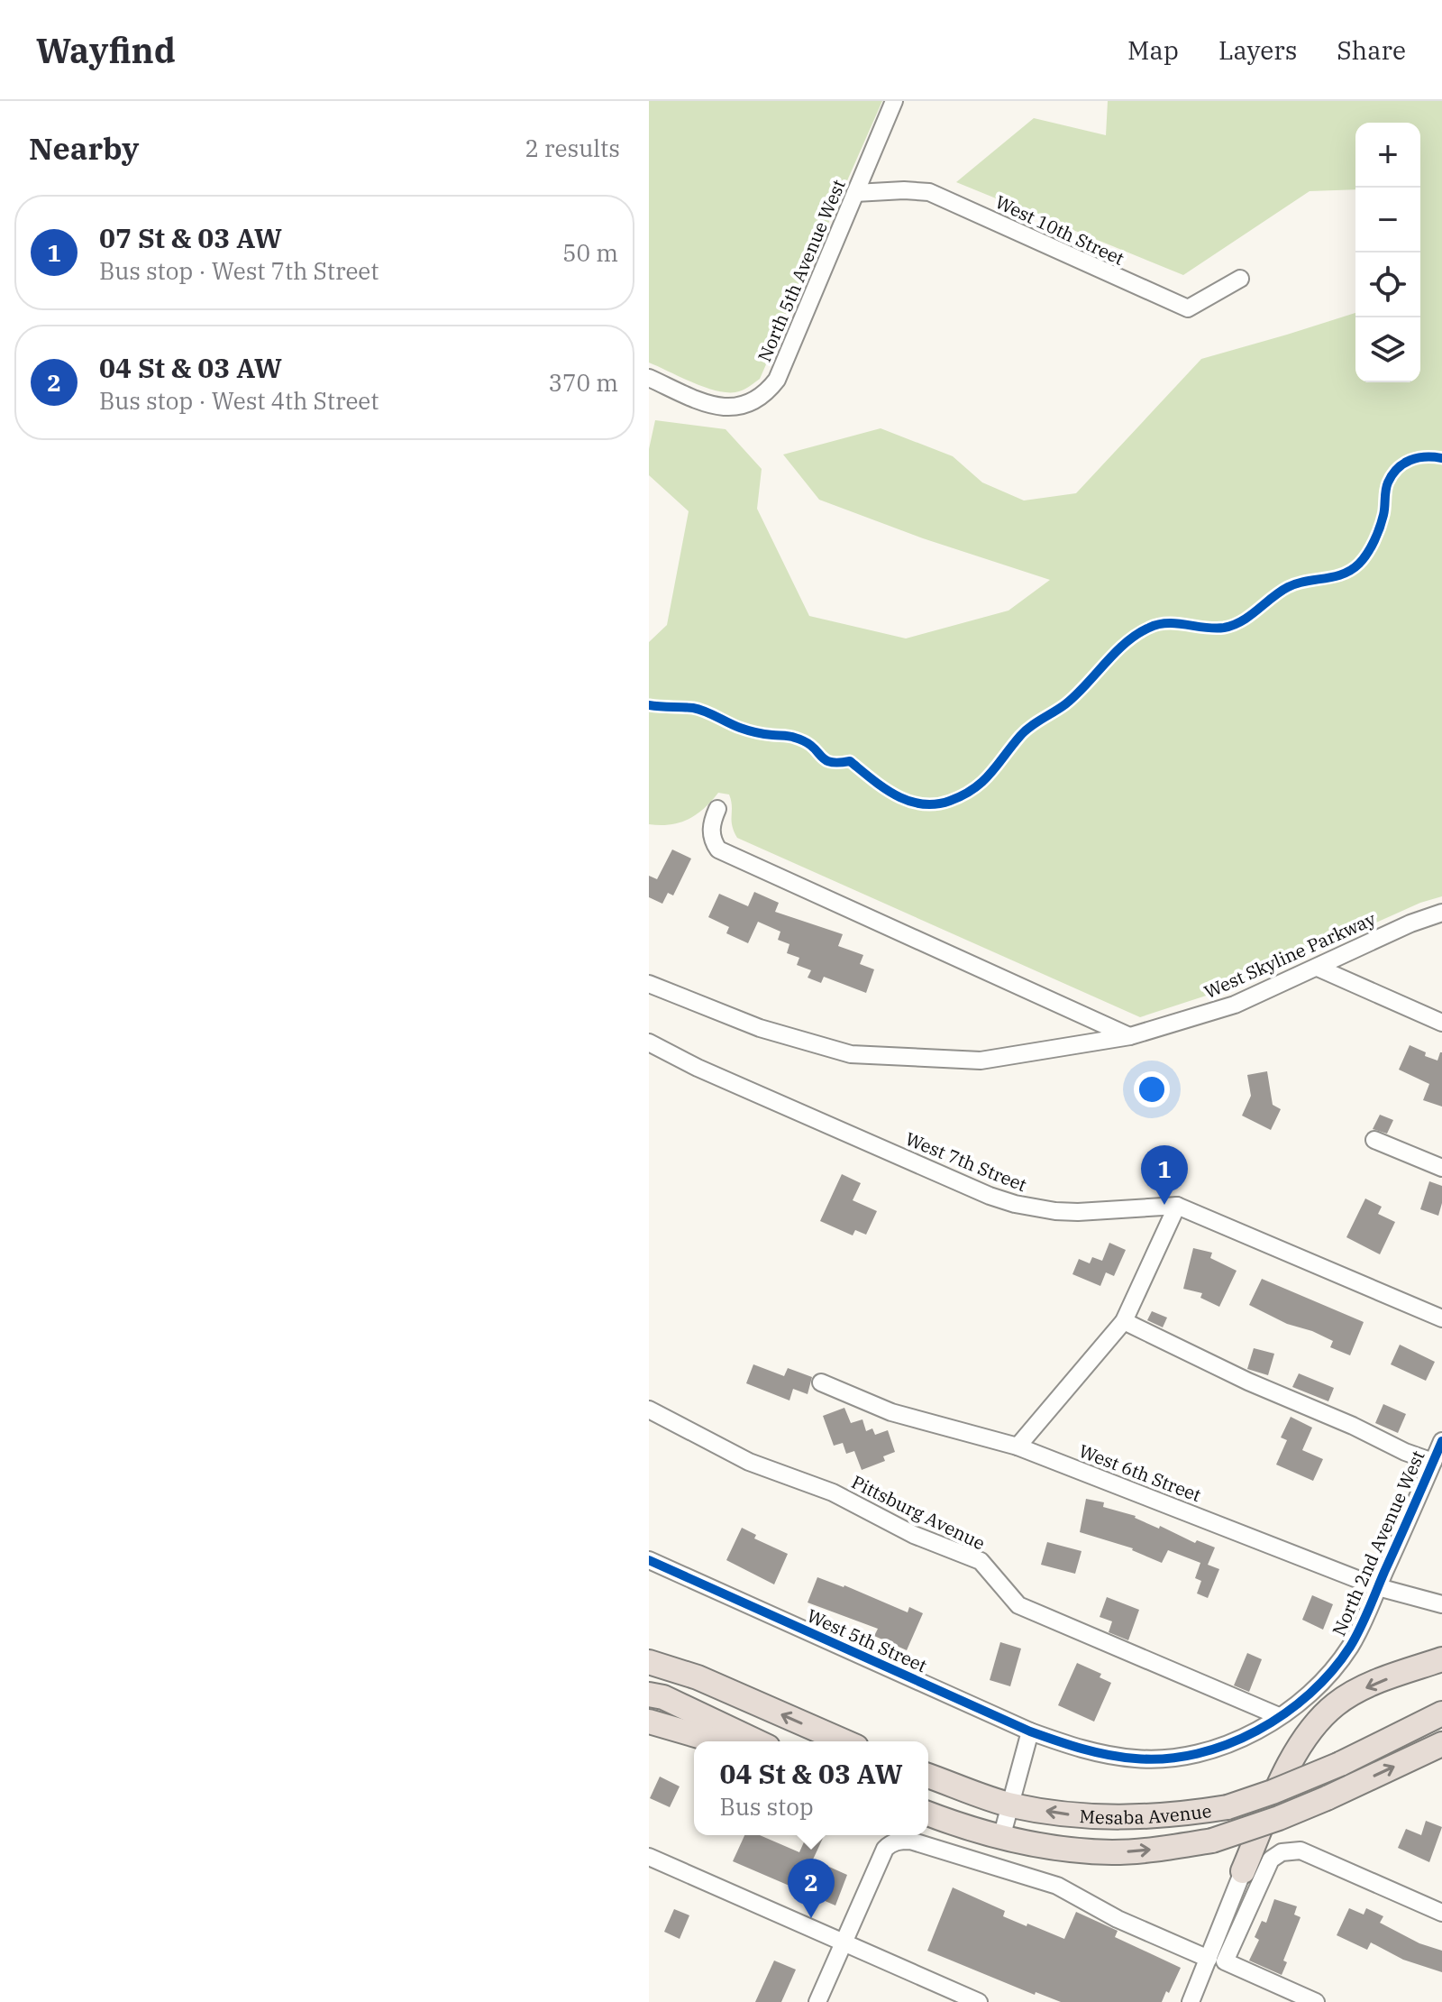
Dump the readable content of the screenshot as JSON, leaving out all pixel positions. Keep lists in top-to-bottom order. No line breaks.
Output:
{"streets":{"highway":["Mesaba Avenue"],"street":["West 10th Street","North 5th Avenue West","West Skyline Parkway","West 7th Street","West 6th Street","Pittsburg Avenue","North 2nd Avenue West","West 5th Street"]},"crossings":[["West 10th Street","North 5th Avenue West"],["West 6th Street","North 2nd Avenue West"],["Pittsburg Avenue","North 2nd Avenue West"],["North 2nd Avenue West","West 5th Street"]],"page":{"header":"Wayfind","nav":["Map","Layers","Share"],"heading":["Nearby","2 results"],"map_buttons":["+","−"],"list":[{"mark":"1","name":"07 St & 03 AW","note":"Bus stop · West 7th Street","value":"50 m"},{"mark":"2","name":"04 St & 03 AW","note":"Bus stop · West 4th Street","value":"370 m"}],"pins":["1","2"],"popup":["04 St & 03 AW","Bus stop"]}}
